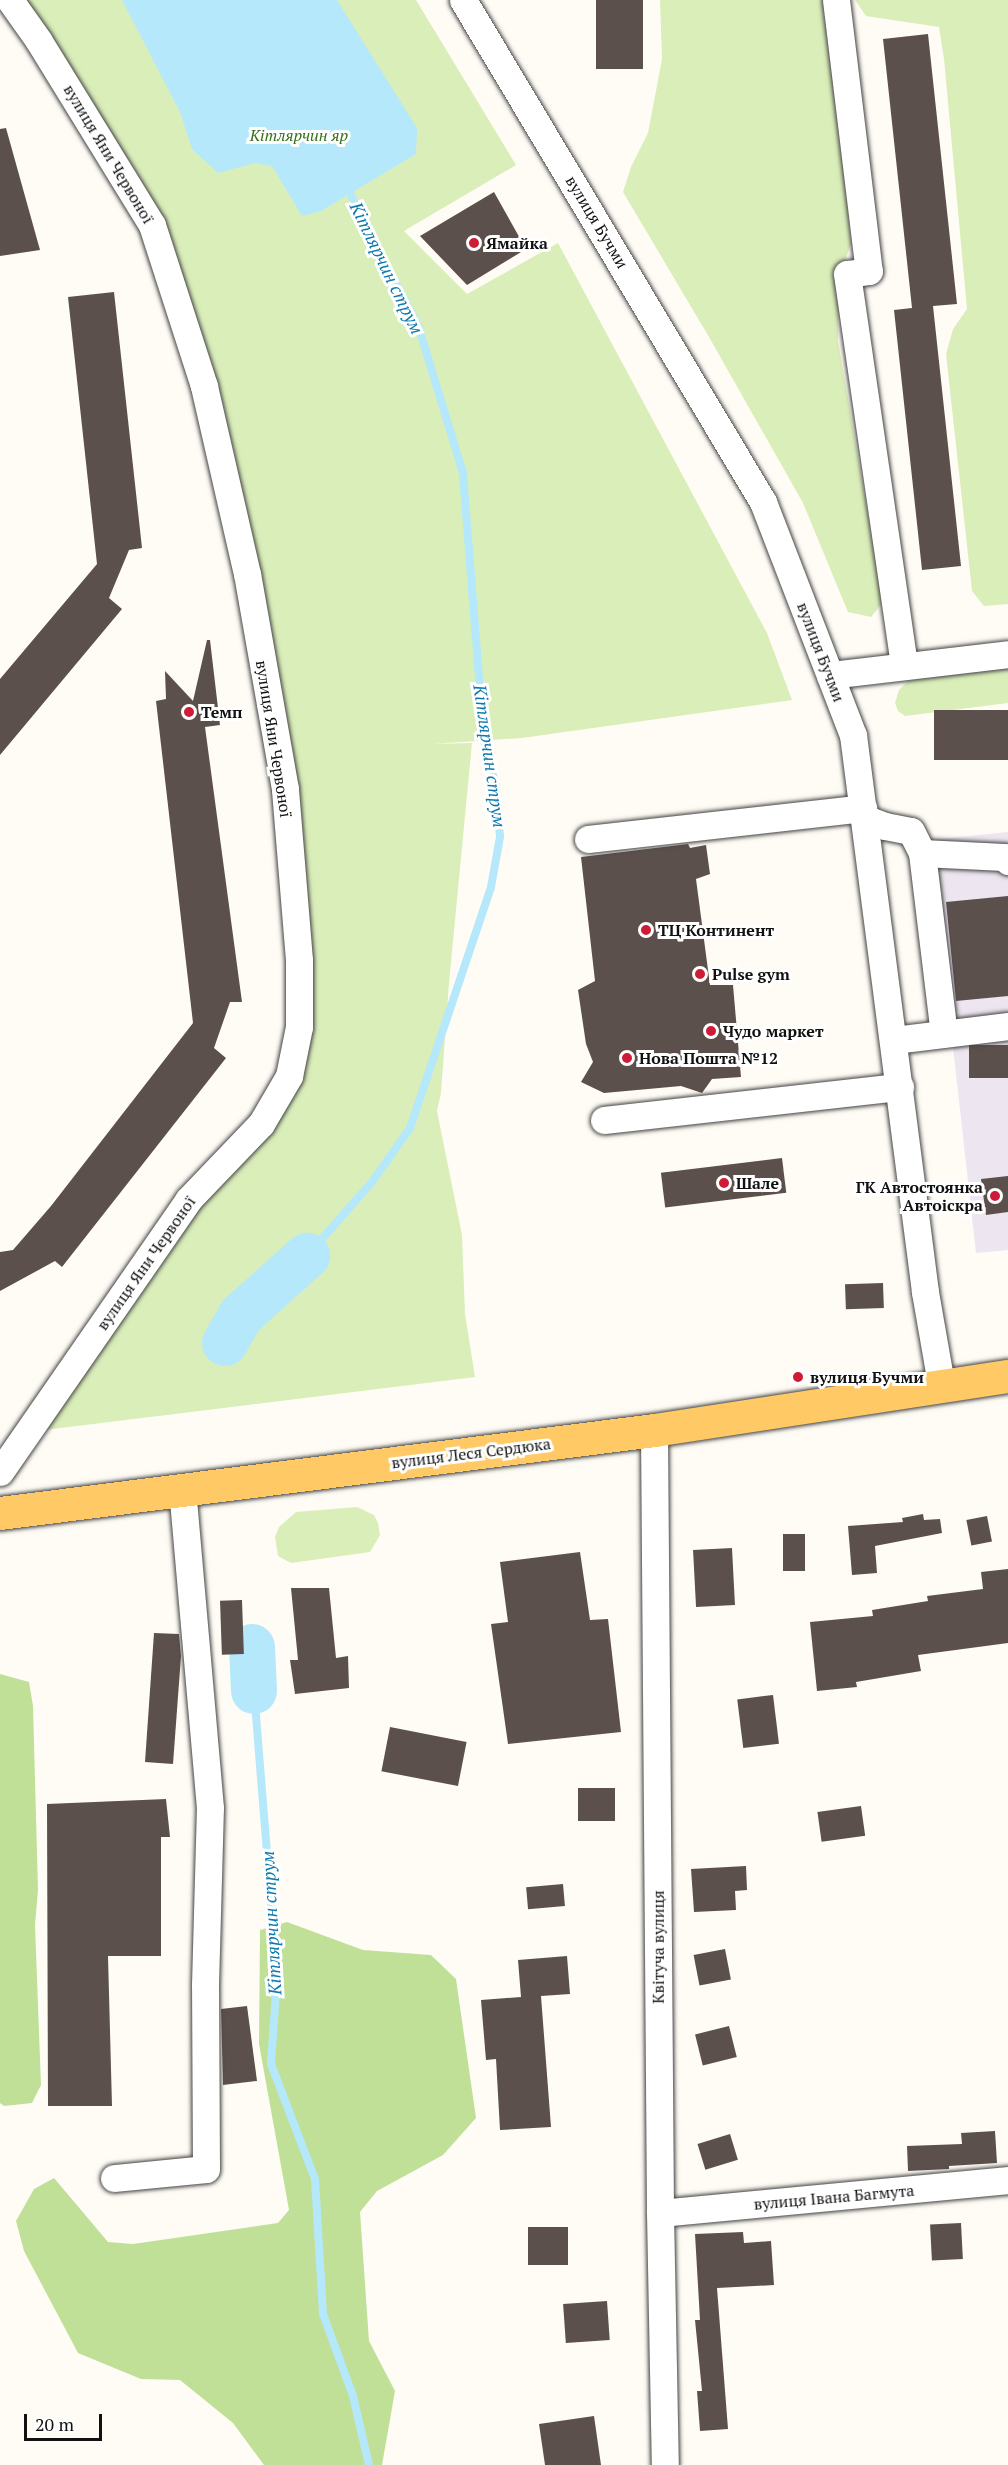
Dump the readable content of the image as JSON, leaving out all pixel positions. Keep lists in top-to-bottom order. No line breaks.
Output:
{"streets":{"main road":["вулиця Леся Сердюка"],"street":["вулиця Яни Червоної","вулиця Бучми","Квітуча вулиця","вулиця Івана Багмута"]},"crossings":[["вулиця Бучми","вулиця Леся Сердюка"],["вулиця Леся Сердюка","Квітуча вулиця"],["Квітуча вулиця","вулиця Івана Багмута"]],"water":["Кітлярчин струм"],"parks":["Кітлярчин яр"],"places":["Ямайка","Темп","ТЦ Континент","Pulse gym","Чудо маркет","Нова Пошта №12","Шале","ГК Автостоянка Автоіскра","вулиця Бучми"],"scale_bar":"20 m"}
